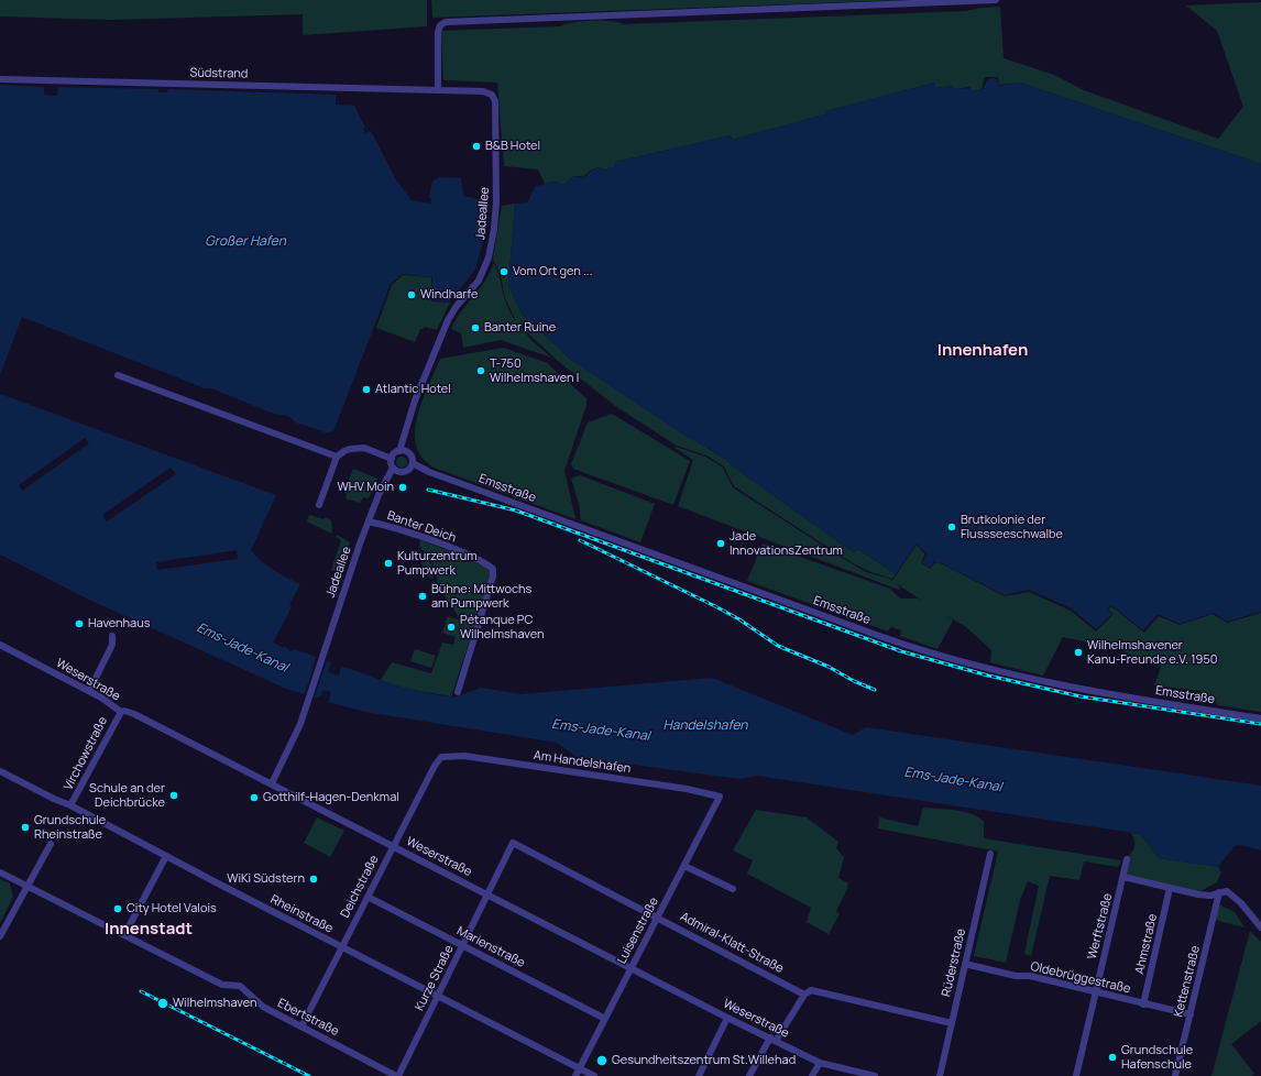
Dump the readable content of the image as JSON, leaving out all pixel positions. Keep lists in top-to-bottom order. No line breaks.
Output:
{"streets":{"street":["Südstrand","Jadeallee","Emsstraße","Banter Deich","Weserstraße","Virchowstraße","Am Handelshafen","Deichstraße","Rheinstraße","Werftstraße","Luisenstraße","Admiral-Klatt-Straße","Ahmstraße","Marienstraße","Rüderstraße","Kurze Straße","Oldebrüggestraße","Kettenstraße","Ebertstraße"]},"crossings":[["Südstrand","Jadeallee"],["Jadeallee","Emsstraße"],["Jadeallee","Banter Deich"],["Jadeallee","Weserstraße"],["Weserstraße","Virchowstraße"],["Weserstraße","Deichstraße"],["Weserstraße","Luisenstraße"],["Weserstraße","Kurze Straße"],["Virchowstraße","Rheinstraße"],["Am Handelshafen","Deichstraße"],["Am Handelshafen","Luisenstraße"],["Deichstraße","Rheinstraße"],["Deichstraße","Marienstraße"],["Deichstraße","Ebertstraße"],["Rheinstraße","Luisenstraße"],["Rheinstraße","Kurze Straße"],["Werftstraße","Oldebrüggestraße"],["Luisenstraße","Admiral-Klatt-Straße"],["Luisenstraße","Marienstraße"],["Admiral-Klatt-Straße","Kurze Straße"],["Ahmstraße","Oldebrüggestraße"],["Marienstraße","Kurze Straße"],["Rüderstraße","Oldebrüggestraße"],["Kurze Straße","Ebertstraße"],["Oldebrüggestraße","Kettenstraße"]],"districts":["Innenhafen","Innenstadt"],"water":["Großer Hafen","Ems-Jade-Kanal","Handelshafen"],"places":["B&B Hotel","Vom Ort gen ...","Windharfe","Banter Ruine","T-750 Wilhelmshaven I","Atlantic Hotel","WHV Moin","Brutkolonie der Flussseeschwalbe","Jade InnovationsZentrum","Kulturzentrum Pumpwerk","Bühne: Mittwochs am Pumpwerk","Havenhaus","Pétanque PC Wilhelmshaven","Wilhelmshavener Kanu-Freunde e.V. 1950","Schule an der Deichbrücke","Gotthilf-Hagen-Denkmal","Grundschule Rheinstraße","WiKi Südstern","City Hotel Valois","Wilhelmshaven","Grundschule Hafenschule","Gesundheitszentrum St.Willehad"]}
